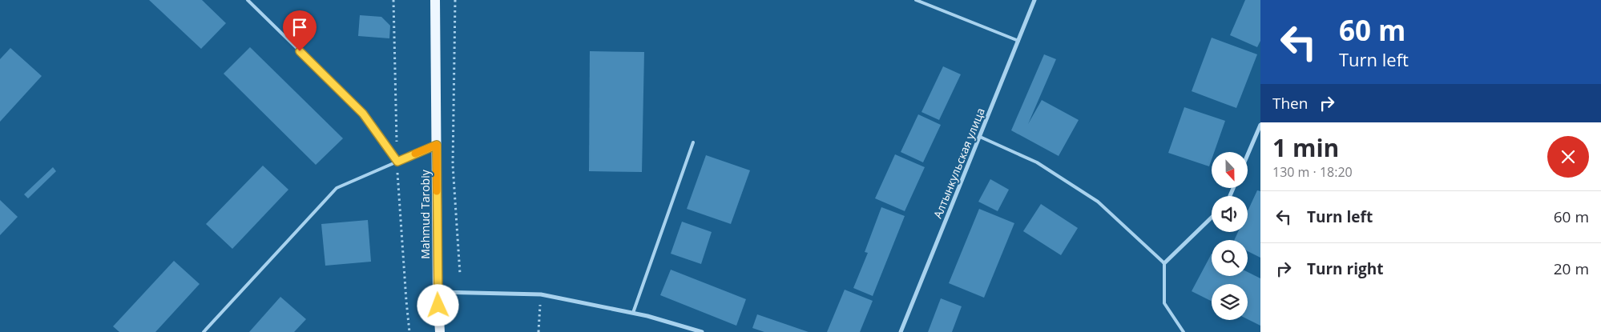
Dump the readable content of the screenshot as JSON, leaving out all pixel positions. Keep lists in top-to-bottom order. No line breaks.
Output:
{"streets":{"main road":["Mahmud Tarobiy"],"street":["Алтынкульская улица"]},"north":"bottom","page":{"turn":["60 m","Turn left"],"then":"Then","heading":["1 min","130 m · 18:20"],"list":[{"name":"Turn left","value":"60 m"},{"name":"Turn right","value":"20 m"}]}}
